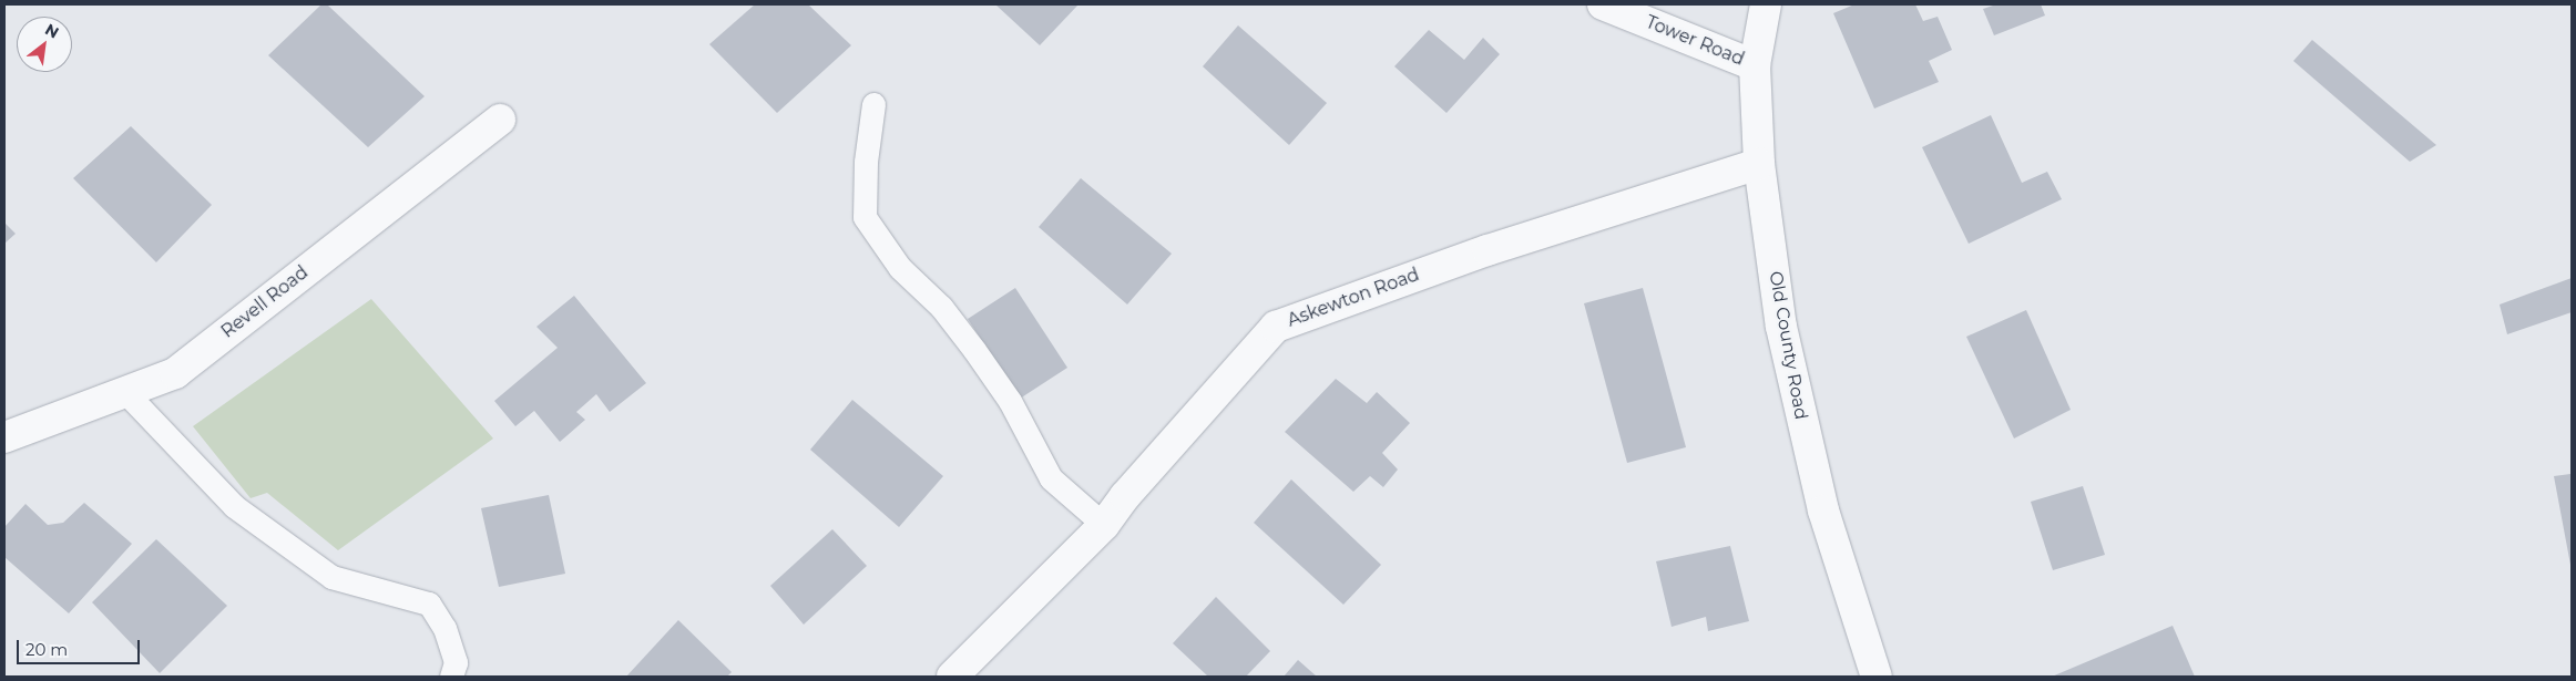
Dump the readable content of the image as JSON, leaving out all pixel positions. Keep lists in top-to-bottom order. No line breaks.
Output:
{"streets":{"street":["Tower Road","Askewton Road","Revell Road","Old County Road"]},"crossings":[["Tower Road","Old County Road"],["Askewton Road","Old County Road"]],"scale_bar":"20 m","north":"top right"}
